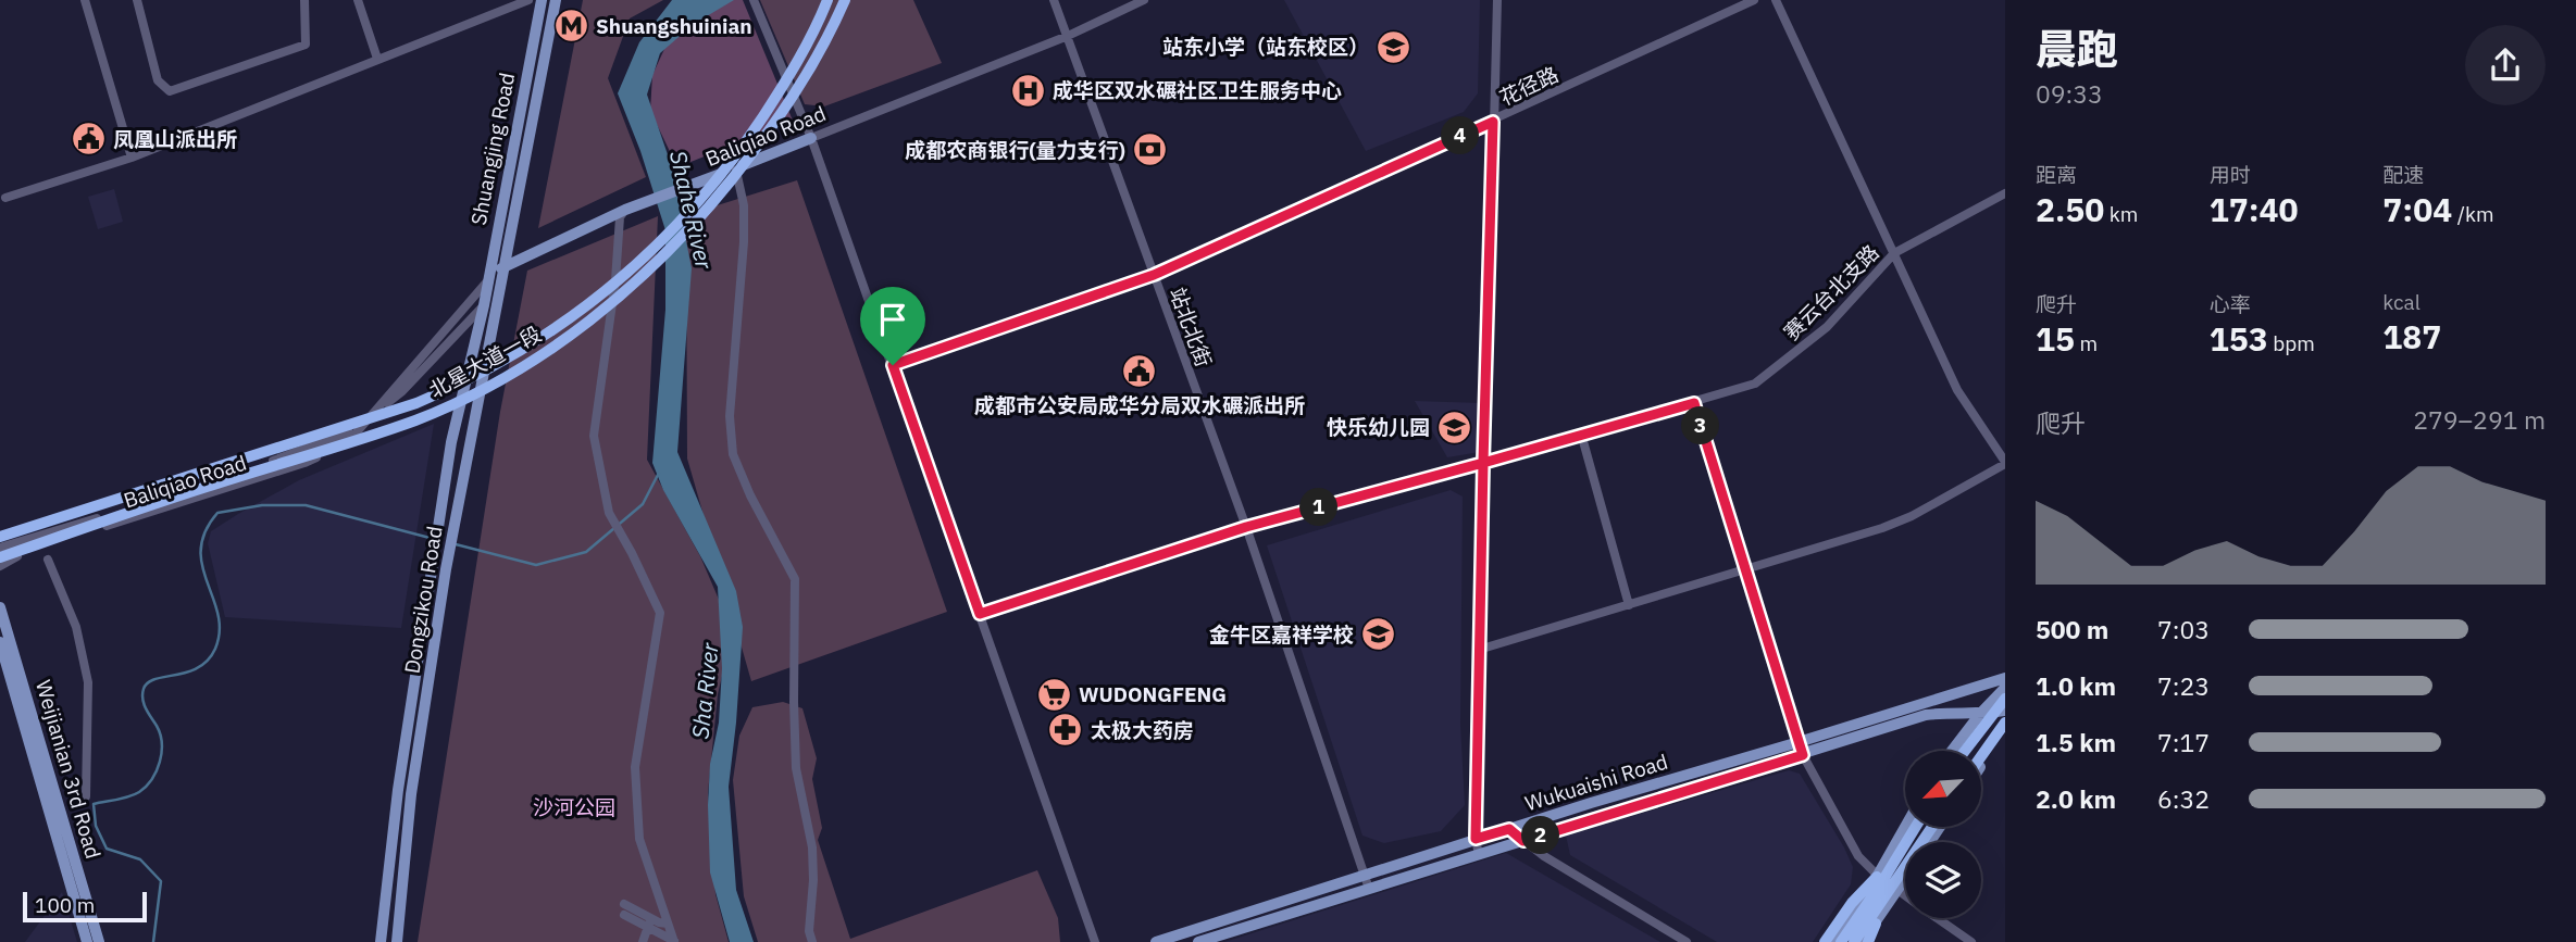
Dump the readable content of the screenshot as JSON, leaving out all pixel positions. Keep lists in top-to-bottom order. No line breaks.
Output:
{"streets":{"highway":["北星大道一段"],"main road":["Baliqiao Road","Shuangjing Road","Dongzikou Road","Weijianian 3rd Road","Wukuaishi Road"],"street":["花径路","赛云台北支路","站北北街"]},"crossings":[["花径路","站北北街"],["Baliqiao Road","Shuangjing Road"],["Baliqiao Road","站北北街"],["Baliqiao Road","北星大道一段"],["Baliqiao Road","Dongzikou Road"],["Shuangjing Road","Dongzikou Road"],["赛云台北支路","站北北街"],["站北北街","Wukuaishi Road"]],"water":["Shahe River","Sha River"],"parks":["沙河公园"],"places":{"metro station":["Shuangshuinian"],"school or university":["站东小学（站东校区）","快乐幼儿园","金牛区嘉祥学校"],"hospital":["成华区双水碾社区卫生服务中心"],"public building":["凤凰山派出所","成都市公安局成华分局双水碾派出所"],"bank":["成都农商银行(量力支行)"],"supermarket":["WUDONGFENG"],"pharmacy":["太极大药房"]},"scale_bar":"100 m","north":"bottom left","page":{"heading":["晨跑","09:33"],"pins":["4","3","1","2"],"stats":[["距离","2.50 km"],["用时","17:40"],["配速","7:04 /km"],["爬升","15 m"],["心率","153 bpm"],["kcal","187"]],"chart":["爬升","279–291 m"],"list":[{"name":"500 m","note":"7:03"},{"name":"1.0 km","note":"7:23"},{"name":"1.5 km","note":"7:17"},{"name":"2.0 km","note":"6:32"}],"scale":"100 m"}}
